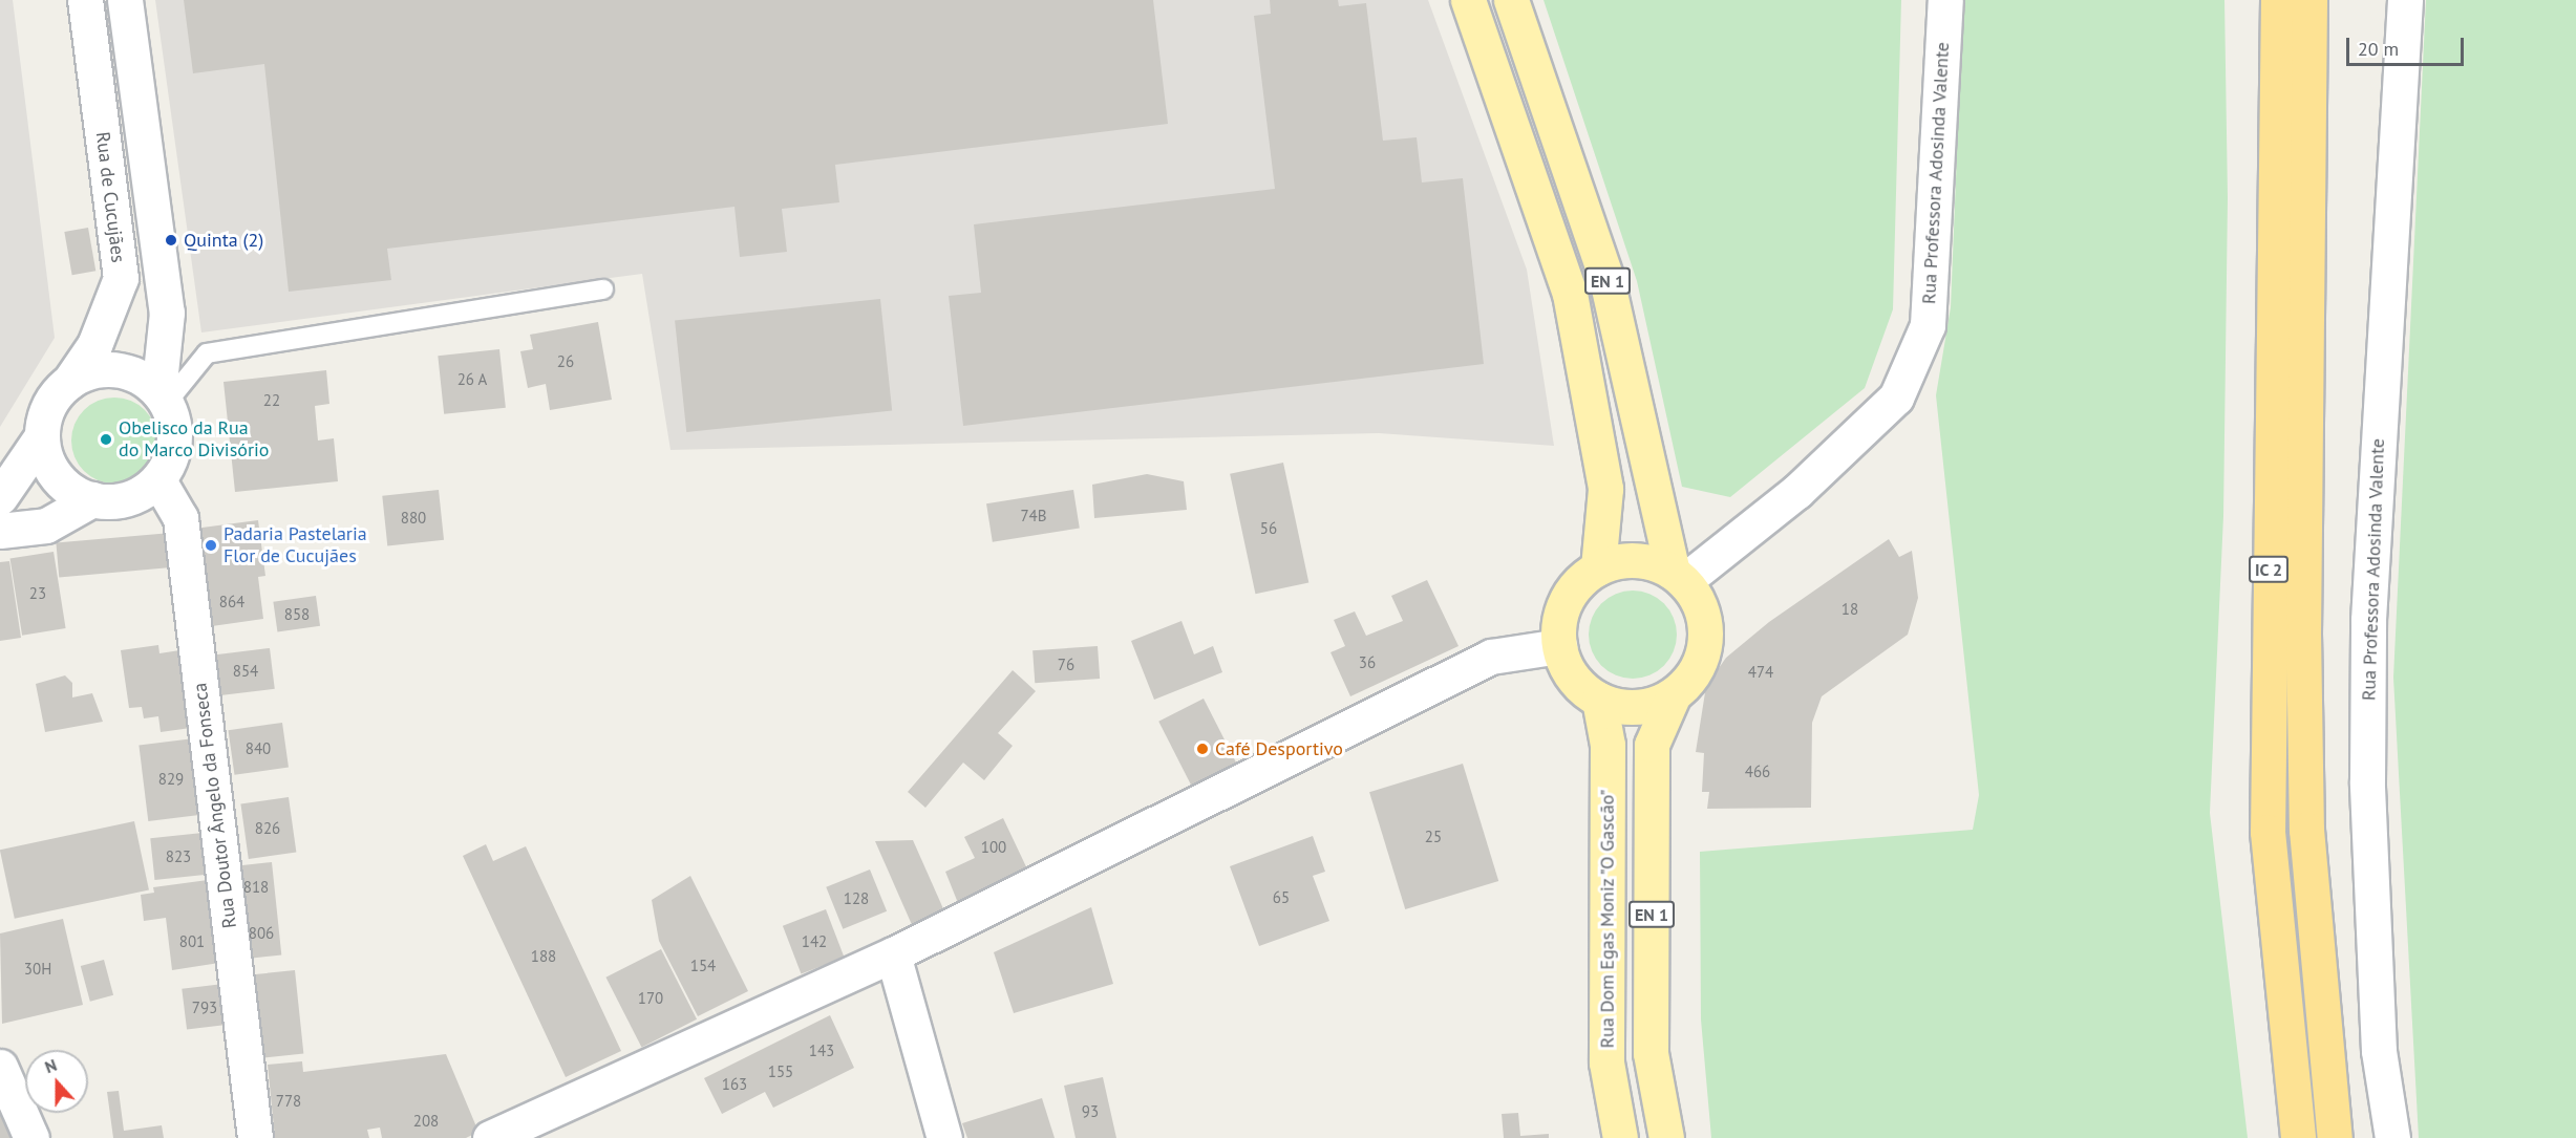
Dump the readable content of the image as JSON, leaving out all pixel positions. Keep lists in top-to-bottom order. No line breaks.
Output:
{"streets":{"highway":["IC 2"],"main road":["EN 1","Rua Dom Egas Moniz \"O Gascão\""],"street":["Rua Professora Adosinda Valente","Rua de Cucujães","Rua Doutor Ângelo da Fonseca"]},"crossings":[["Rua Professora Adosinda Valente","EN 1"],["Rua Professora Adosinda Valente","Rua Dom Egas Moniz \"O Gascão\""],["Rua de Cucujães","Rua Doutor Ângelo da Fonseca"],["EN 1","Rua Dom Egas Moniz \"O Gascão\""]],"places":["Quinta (2)","Obelisco da Rua do Marco Divisório","Padaria Pastelaria Flor de Cucujães","Café Desportivo"],"house_numbers":["26","26 A","22","74B","880","56","23","864","18","858","36","76","854","474","840","466","829","826","25","100","823","818","65","128","806","801","142","188","154","30H","170","793","143","155","163","778","93","208"],"scale_bar":"20 m","north":"top"}
